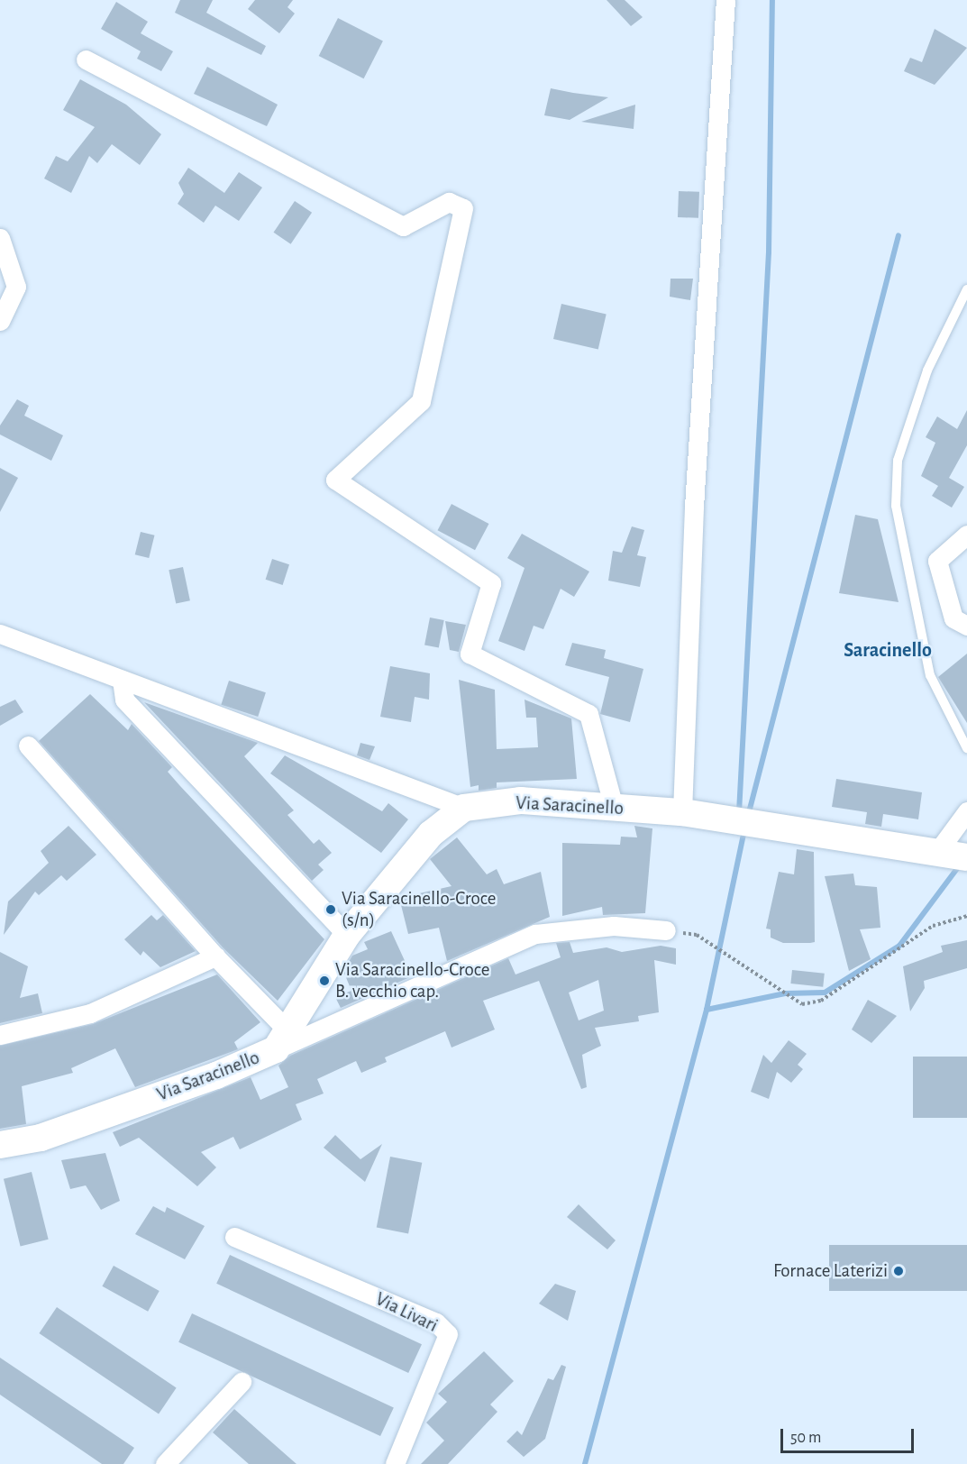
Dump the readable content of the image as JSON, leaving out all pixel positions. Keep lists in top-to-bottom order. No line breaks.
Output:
{"streets":{"street":["Via Saracinello","Via Livari"]},"districts":["Saracinello"],"places":["Via Saracinello-Croce (s/n)","Via Saracinello-Croce B. vecchio cap.","Fornace Laterizi"],"scale_bar":"50 m"}
